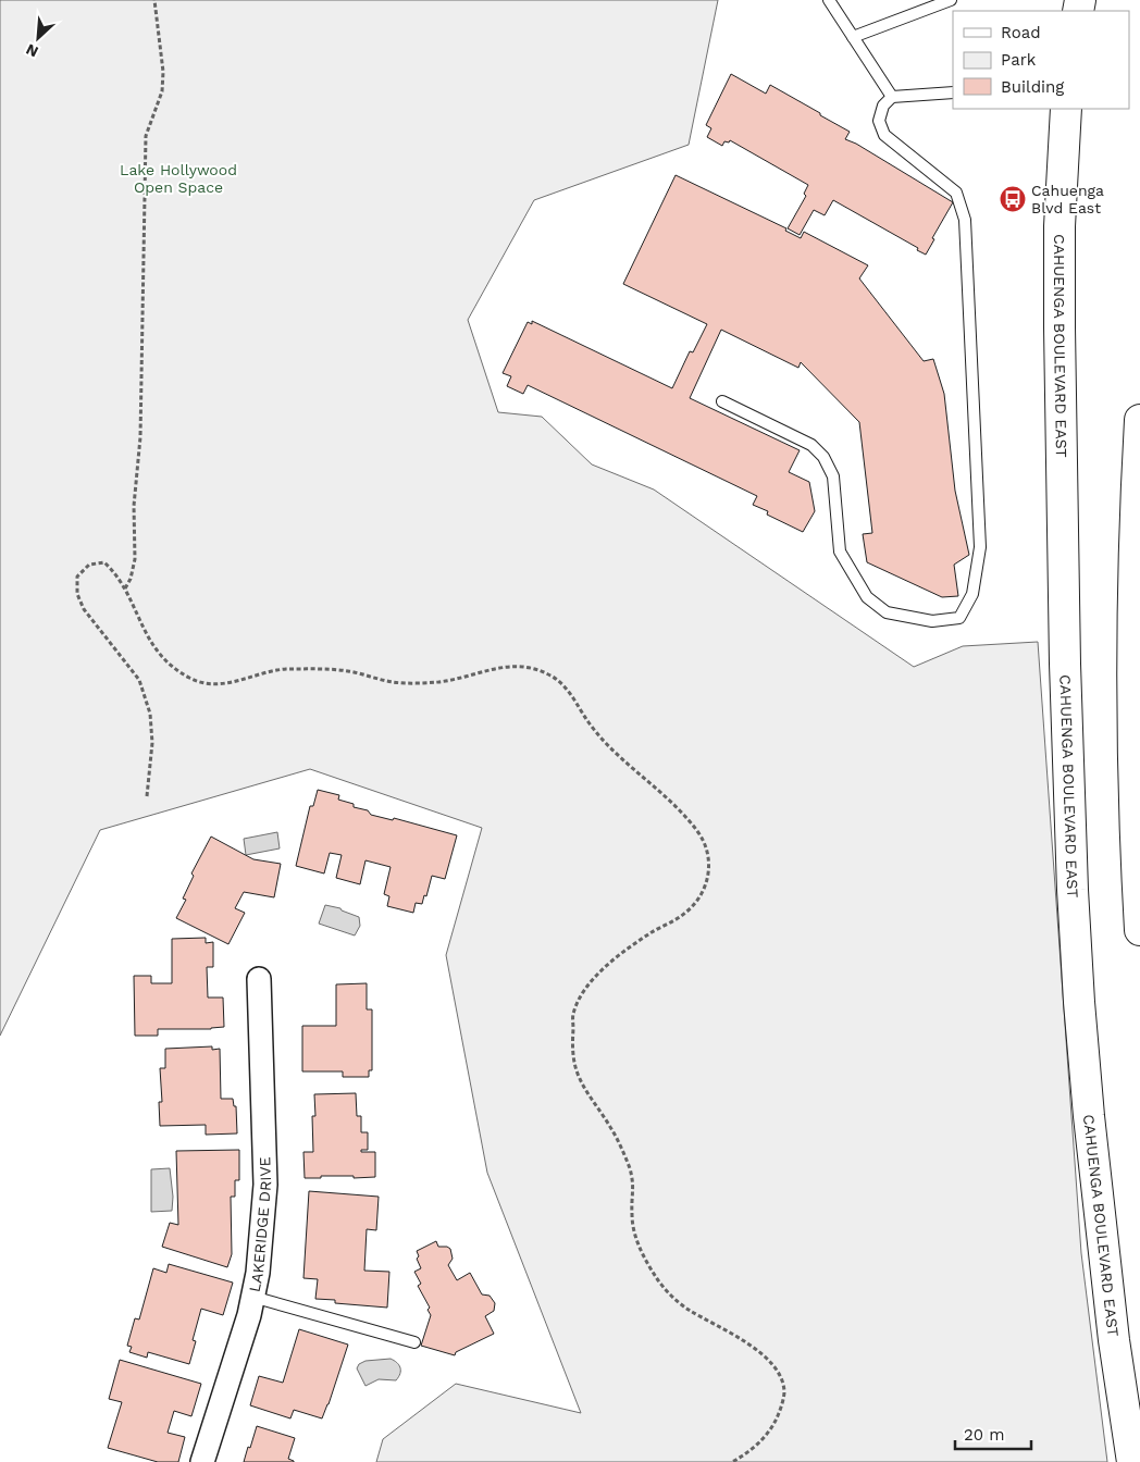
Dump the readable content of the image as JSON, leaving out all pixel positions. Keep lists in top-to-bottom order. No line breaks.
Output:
{"streets":{"main road":["CAHUENGA BOULEVARD EAST"],"street":["LAKERIDGE DRIVE"]},"parks":["Lake Hollywood Open Space"],"places":{"bus stop":["Cahuenga Blvd East"]},"legend":["Road","Park","Building"],"scale_bar":"20 m","north":"bottom left"}
